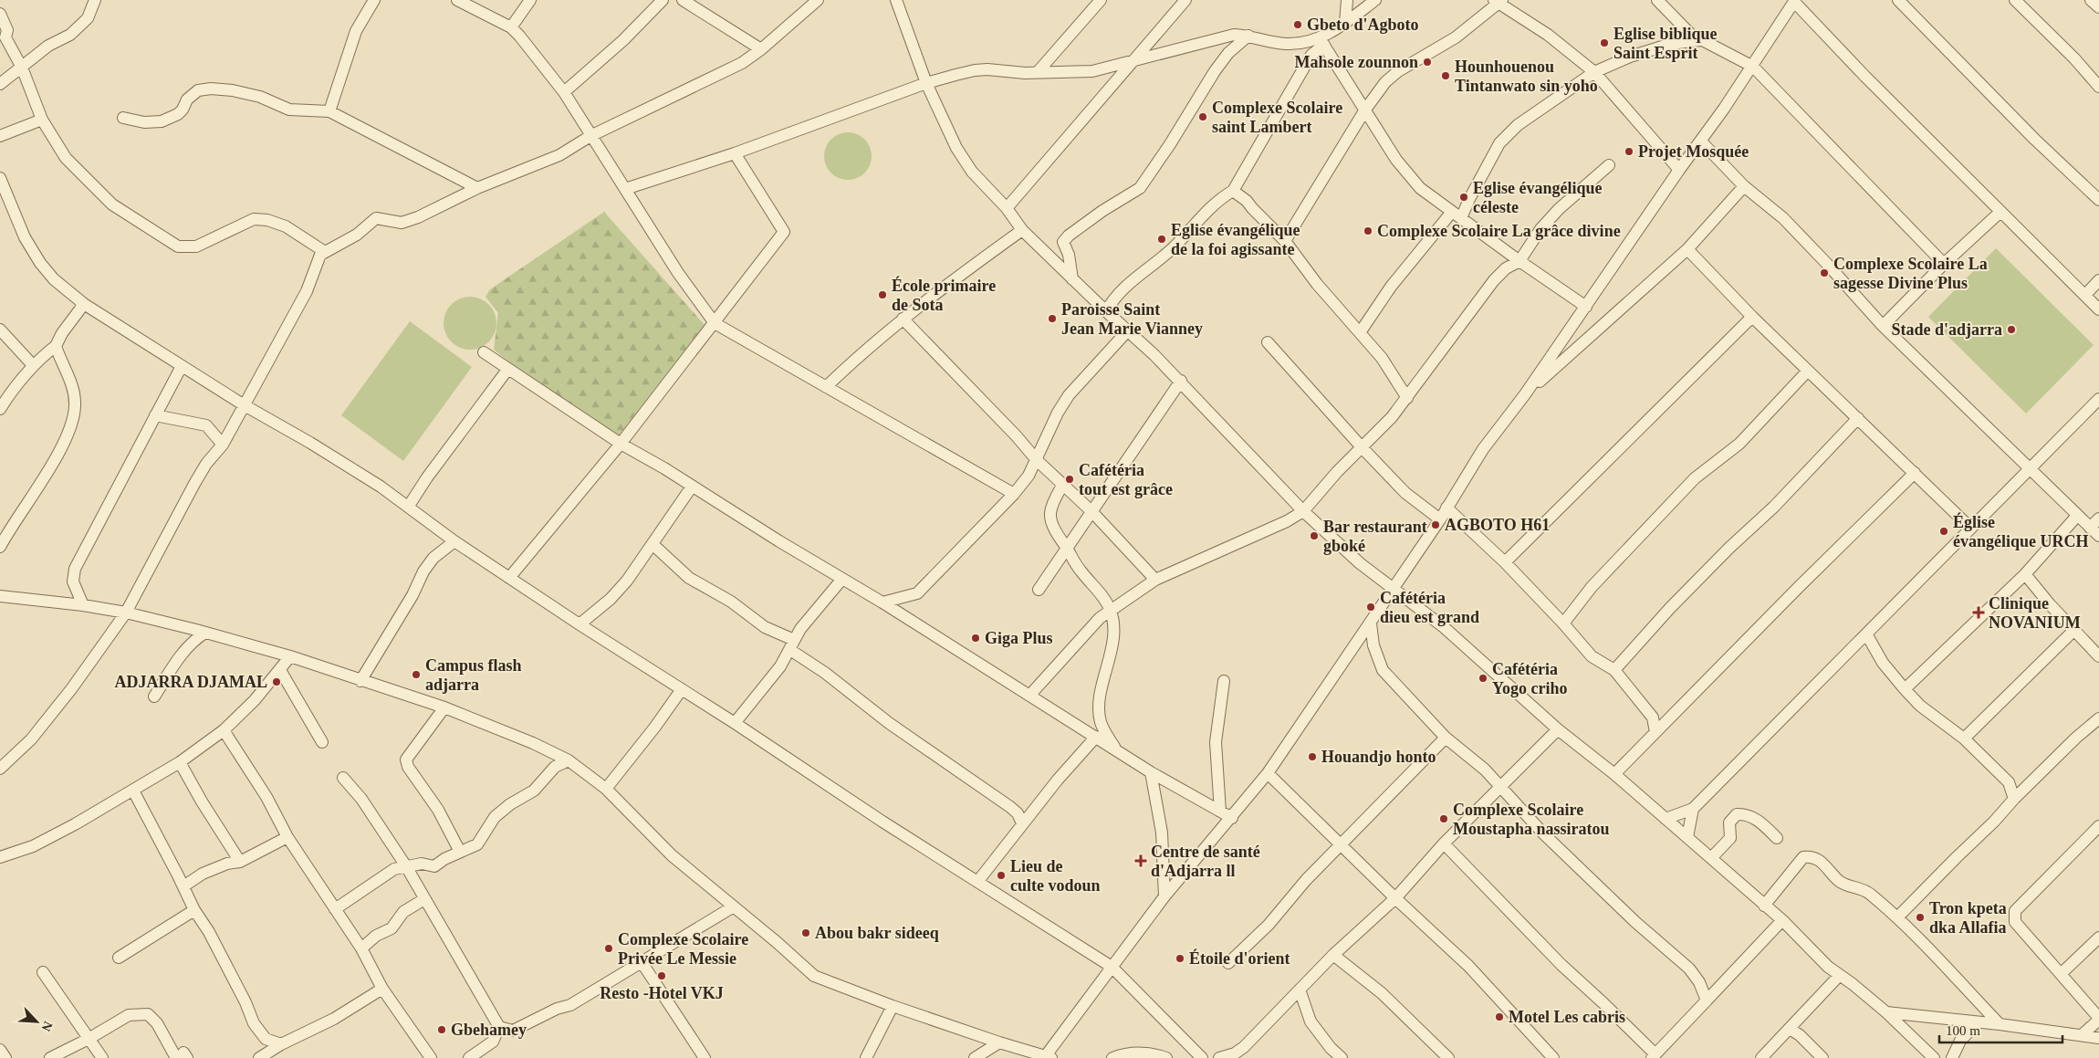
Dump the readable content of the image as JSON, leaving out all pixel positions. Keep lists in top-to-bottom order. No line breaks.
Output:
{"places":{"other":["Gbeto d'Agboto","Eglise biblique Saint Esprit","Mahsole zounnon","Hounhouenou Tintanwato sin yoho","Complexe Scolaire saint Lambert","Projet Mosquée","Eglise évangélique céleste","Complexe Scolaire La grâce divine","Eglise évangélique de la foi agissante","Complexe Scolaire La sagesse Divine Plus","École primaire de Sota","Paroisse Saint Jean Marie Vianney","Stade d'adjarra","Cafétéria tout est grâce","AGBOTO H61","Église évangélique URCH","Bar restaurant gboké","Cafétéria dieu est grand","Giga Plus","Campus flash adjarra","Cafétéria Yogo criho","ADJARRA DJAMAL","Houandjo honto","Complexe Scolaire Moustapha nassiratou","Lieu de culte vodoun","Tron kpeta dka Allafia","Abou bakr sideeq","Complexe Scolaire Privée Le Messie","Étoile d'orient","Resto -Hotel VKJ","Motel Les cabris","Gbehamey"],"health":["Clinique NOVANIUM","Centre de santé d'Adjarra ll"]},"scale_bar":"100 m","north":"bottom right"}
